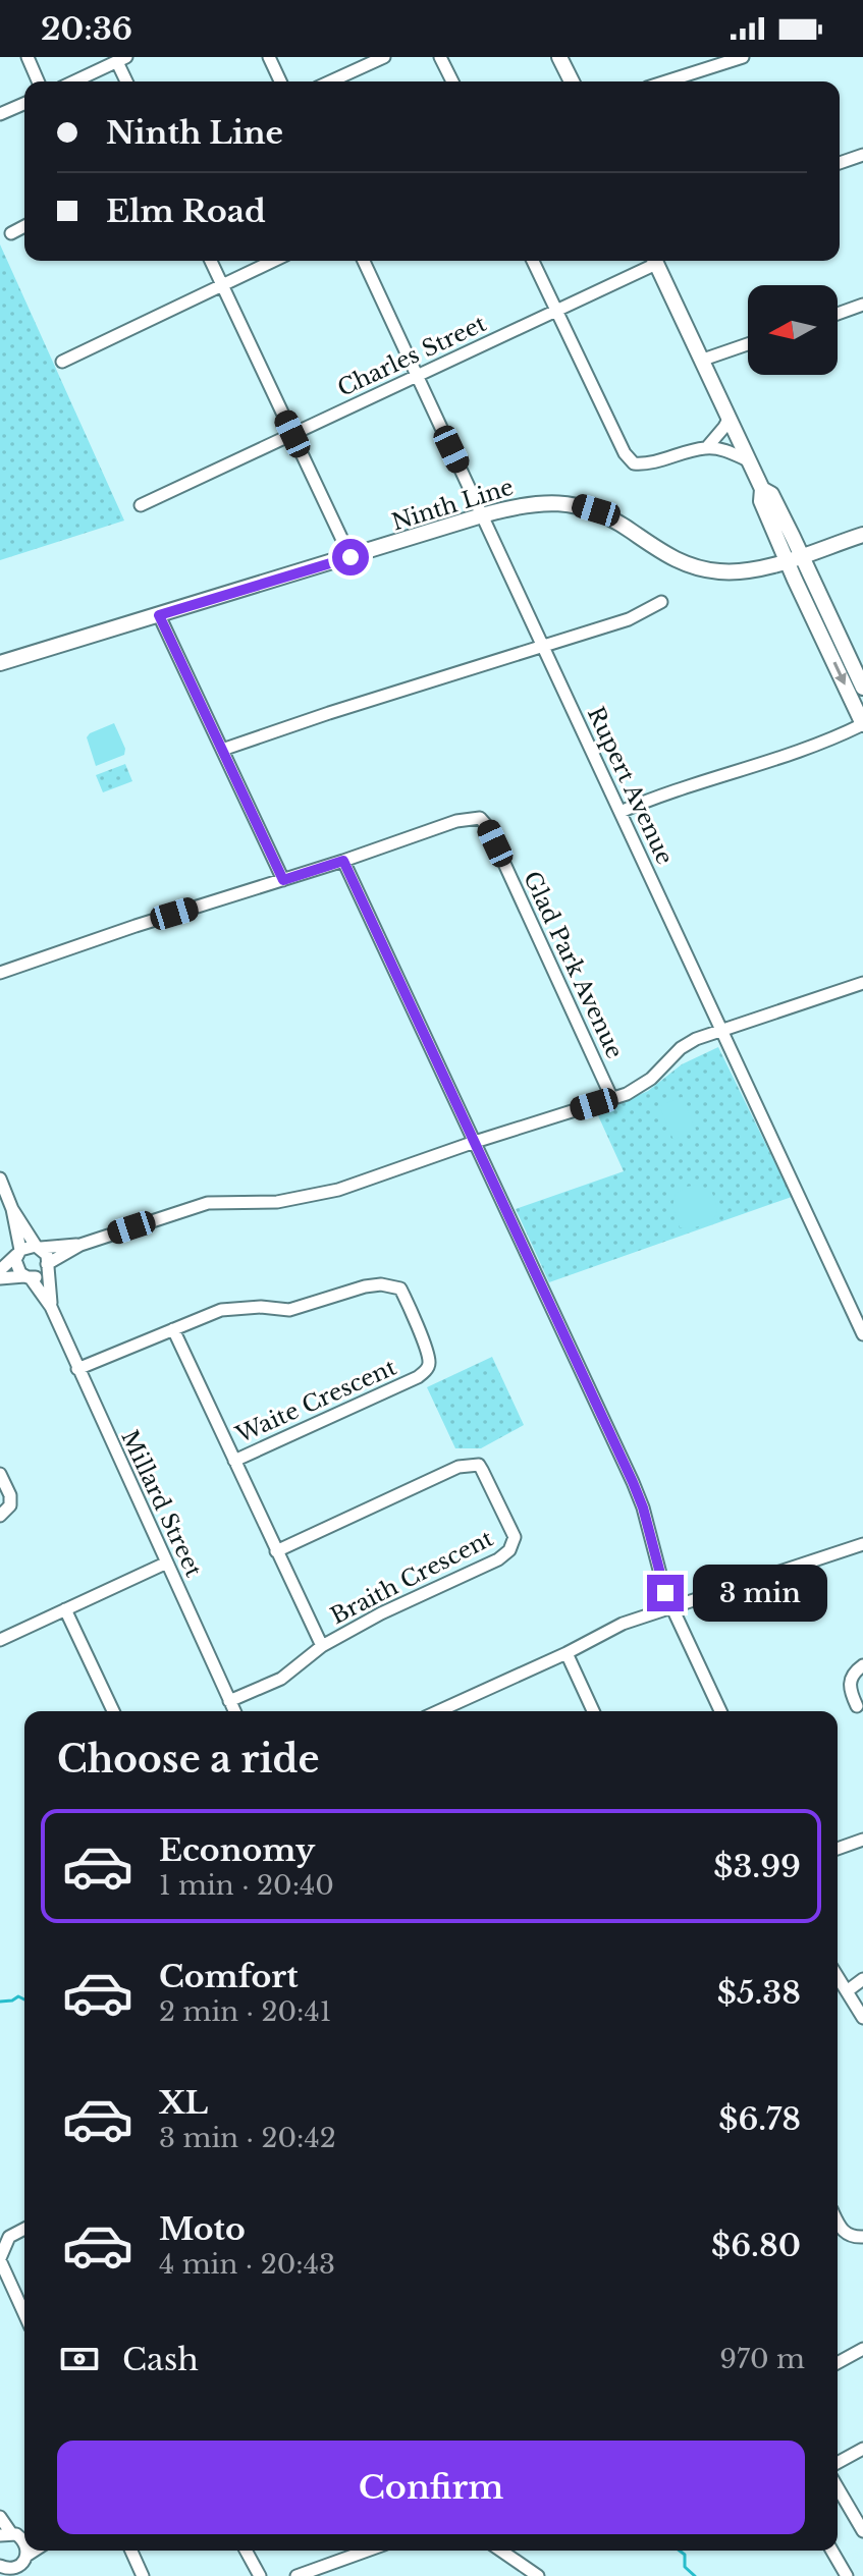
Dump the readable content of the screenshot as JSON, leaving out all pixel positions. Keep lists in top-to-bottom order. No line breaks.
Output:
{"streets":{"main road":["Ninth Line"],"street":["Charles Street","Rupert Avenue","Glad Park Avenue","Waite Crescent","Millard Street","Braith Crescent"]},"crossings":[["Charles Street","Rupert Avenue"],["Ninth Line","Rupert Avenue"],["Waite Crescent","Millard Street"],["Millard Street","Braith Crescent"]],"north":"left","page":{"status":"20:36","banner":["Ninth Line","Elm Road"],"bubble":"3 min","heading":"Choose a ride","list":[{"name":"Economy","note":"1 min · 20:40","value":"$3.99"},{"name":"Comfort","note":"2 min · 20:41","value":"$5.38"},{"name":"XL","note":"3 min · 20:42","value":"$6.78"},{"name":"Moto","note":"4 min · 20:43","value":"$6.80"}],"pay":["Cash","970 m"],"buttons":"Confirm"}}
